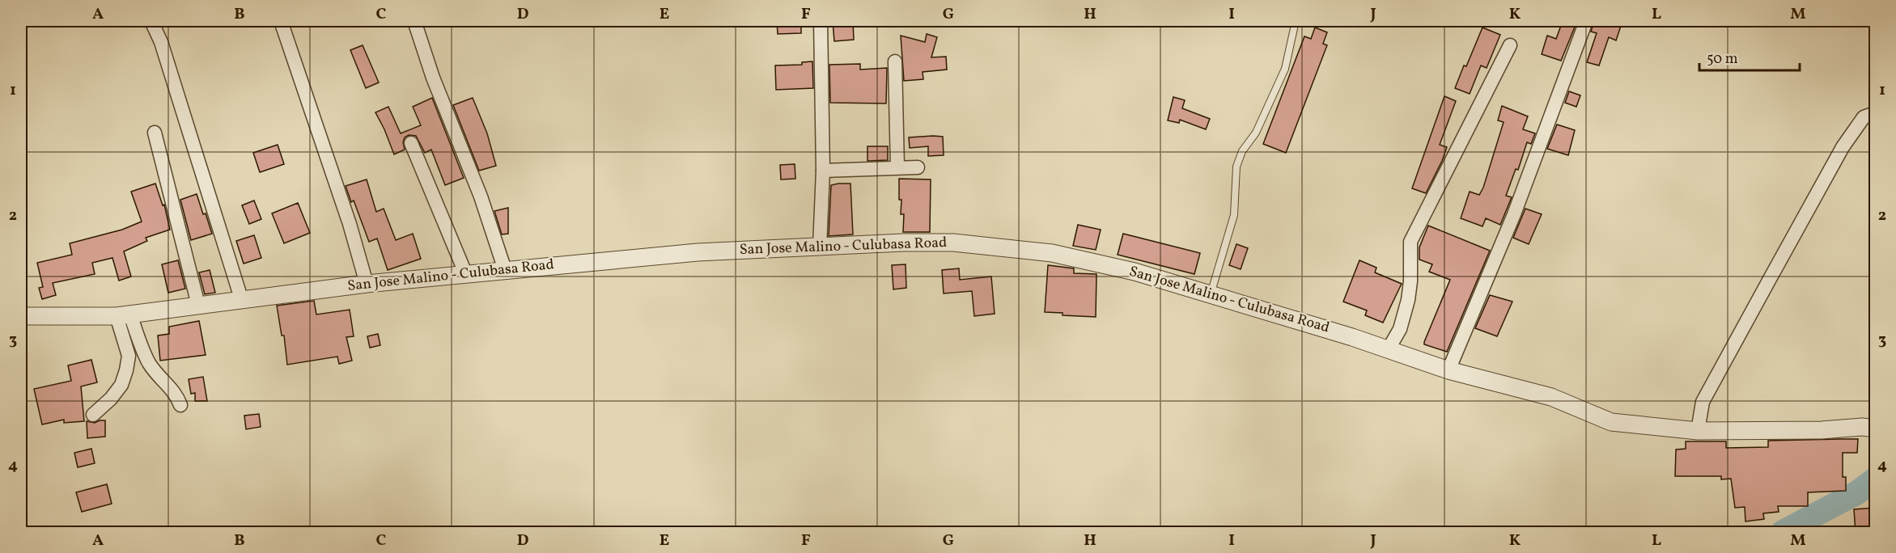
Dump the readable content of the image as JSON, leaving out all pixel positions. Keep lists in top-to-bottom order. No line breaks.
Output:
{"streets":{"street":["San Jose Malino - Culubasa Road"]},"scale_bar":"50 m","grid":{"columns":["A","B","C","D","E","F","G","H","I","J","K","L","M"],"rows":["1","2","3","4"]}}
